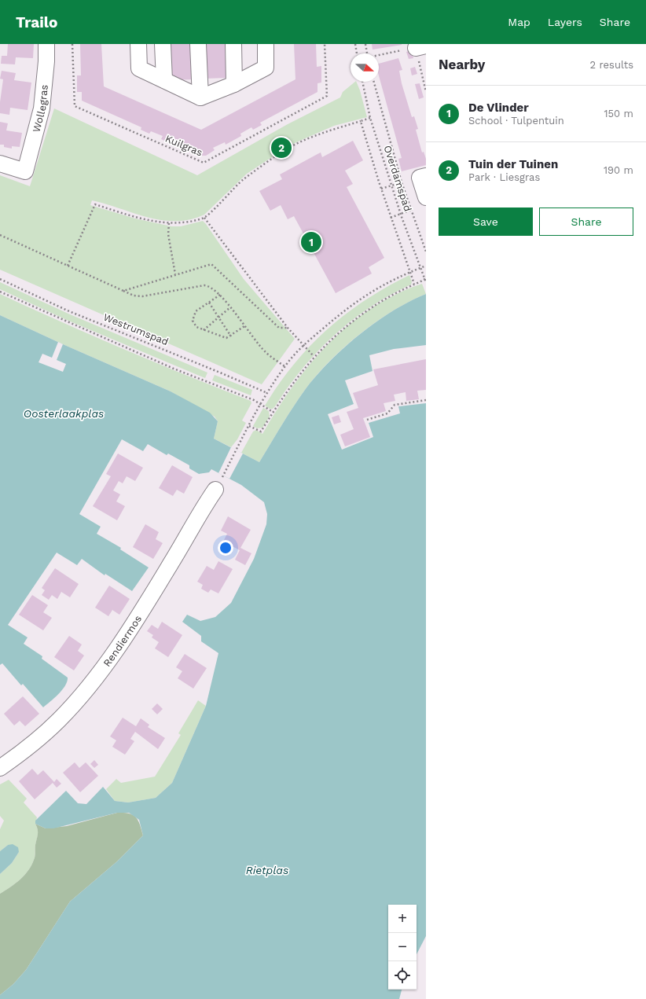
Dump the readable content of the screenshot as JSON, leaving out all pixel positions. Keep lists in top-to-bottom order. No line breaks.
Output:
{"streets":{"street":["Wollegras","Rendiermos"],"path":["Kuilgras","Overdamspad","Westrumspad"]},"water":["Oosterlaakplas","Rietplas"],"north":"right","page":{"header":"Trailo","nav":["Map","Layers","Share"],"heading":["Nearby","2 results"],"list":[{"mark":"1","name":"De Vlinder","note":"School · Tulpentuin","value":"150 m"},{"mark":"2","name":"Tuin der Tuinen","note":"Park · Liesgras","value":"190 m"}],"pins":["2","1"],"buttons":["Save","Share"],"map_buttons":["+","−"]}}
